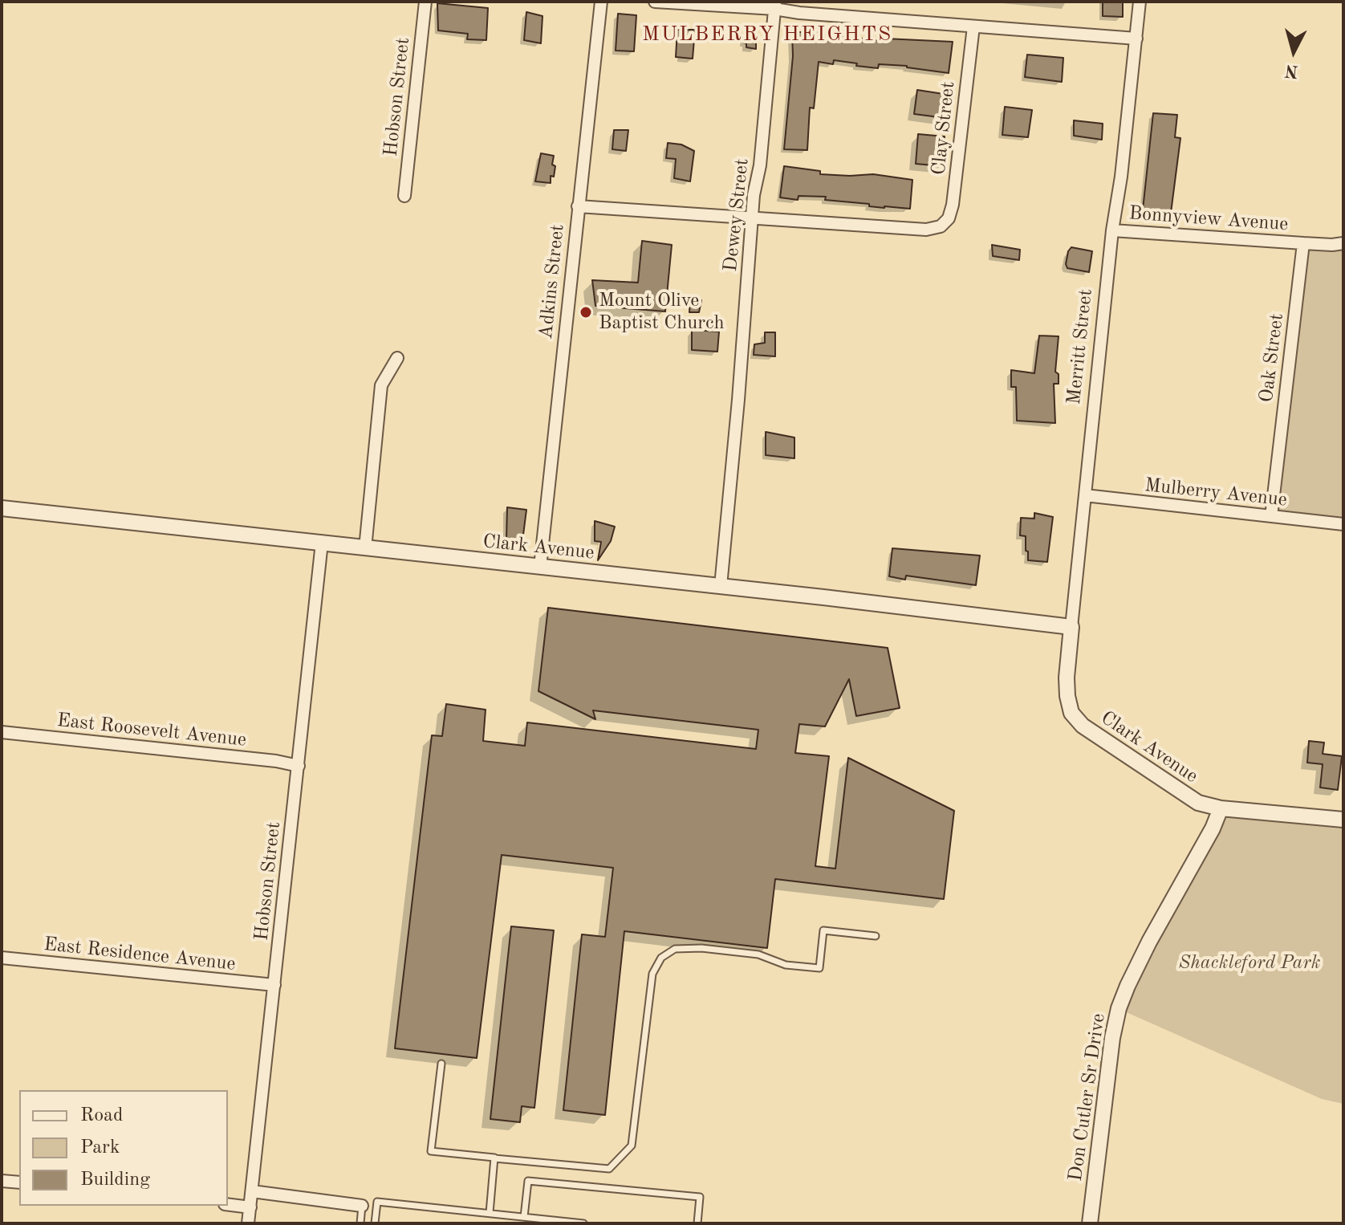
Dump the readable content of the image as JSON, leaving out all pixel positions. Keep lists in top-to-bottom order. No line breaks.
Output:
{"streets":{"street":["Hobson Street","Clay Street","Dewey Street","Bonnyview Avenue","Adkins Street","Merritt Street","Oak Street","Mulberry Avenue","Clark Avenue","East Roosevelt Avenue","East Residence Avenue","Don Cutler Sr Drive"]},"crossings":[["Hobson Street","Clark Avenue"],["Hobson Street","East Roosevelt Avenue"],["Hobson Street","East Residence Avenue"],["Clay Street","Dewey Street"],["Dewey Street","Clark Avenue"],["Bonnyview Avenue","Merritt Street"],["Bonnyview Avenue","Oak Street"],["Adkins Street","Clark Avenue"],["Merritt Street","Mulberry Avenue"],["Merritt Street","Clark Avenue"],["Oak Street","Mulberry Avenue"],["Clark Avenue","Don Cutler Sr Drive"]],"districts":["MULBERRY HEIGHTS"],"parks":["Shackleford Park"],"places":["Mount Olive Baptist Church"],"legend":["Road","Park","Building"],"north":"bottom"}
